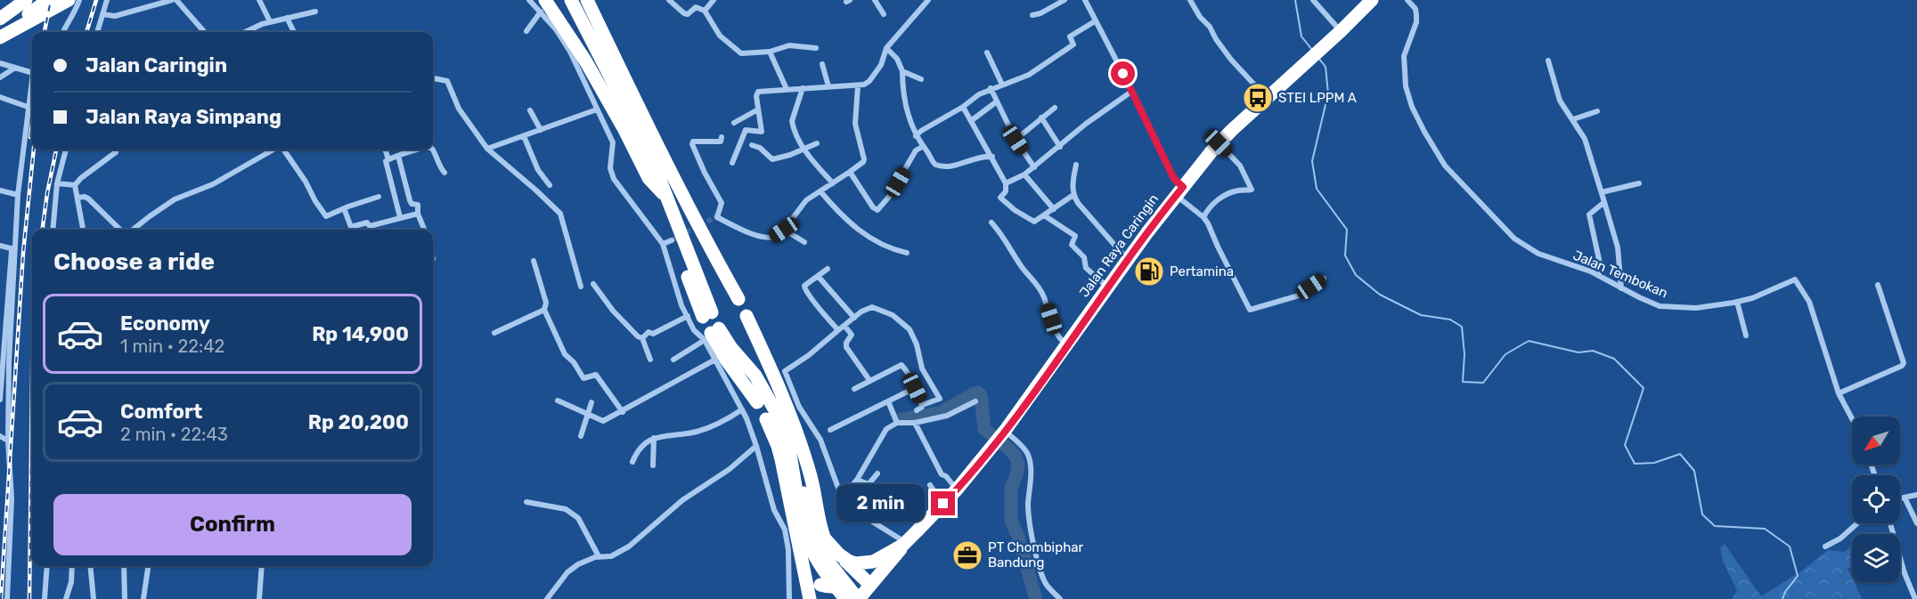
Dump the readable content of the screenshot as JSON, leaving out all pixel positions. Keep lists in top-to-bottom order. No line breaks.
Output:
{"streets":{"highway":["Jalan Raya Caringin"],"street":["Jalan Tembokan"]},"places":{"bus stop":["STEI LPPM A"],"fuel station":["Pertamina"],"office":["PT Chombiphar Bandung"]},"north":"bottom left","page":{"banner":["Jalan Caringin","Jalan Raya Simpang"],"heading":"Choose a ride","list":[{"name":"Economy","note":"1 min · 22:42","value":"Rp 14,900"},{"name":"Comfort","note":"2 min · 22:43","value":"Rp 20,200"}],"buttons":"Confirm","bubble":"2 min"}}
